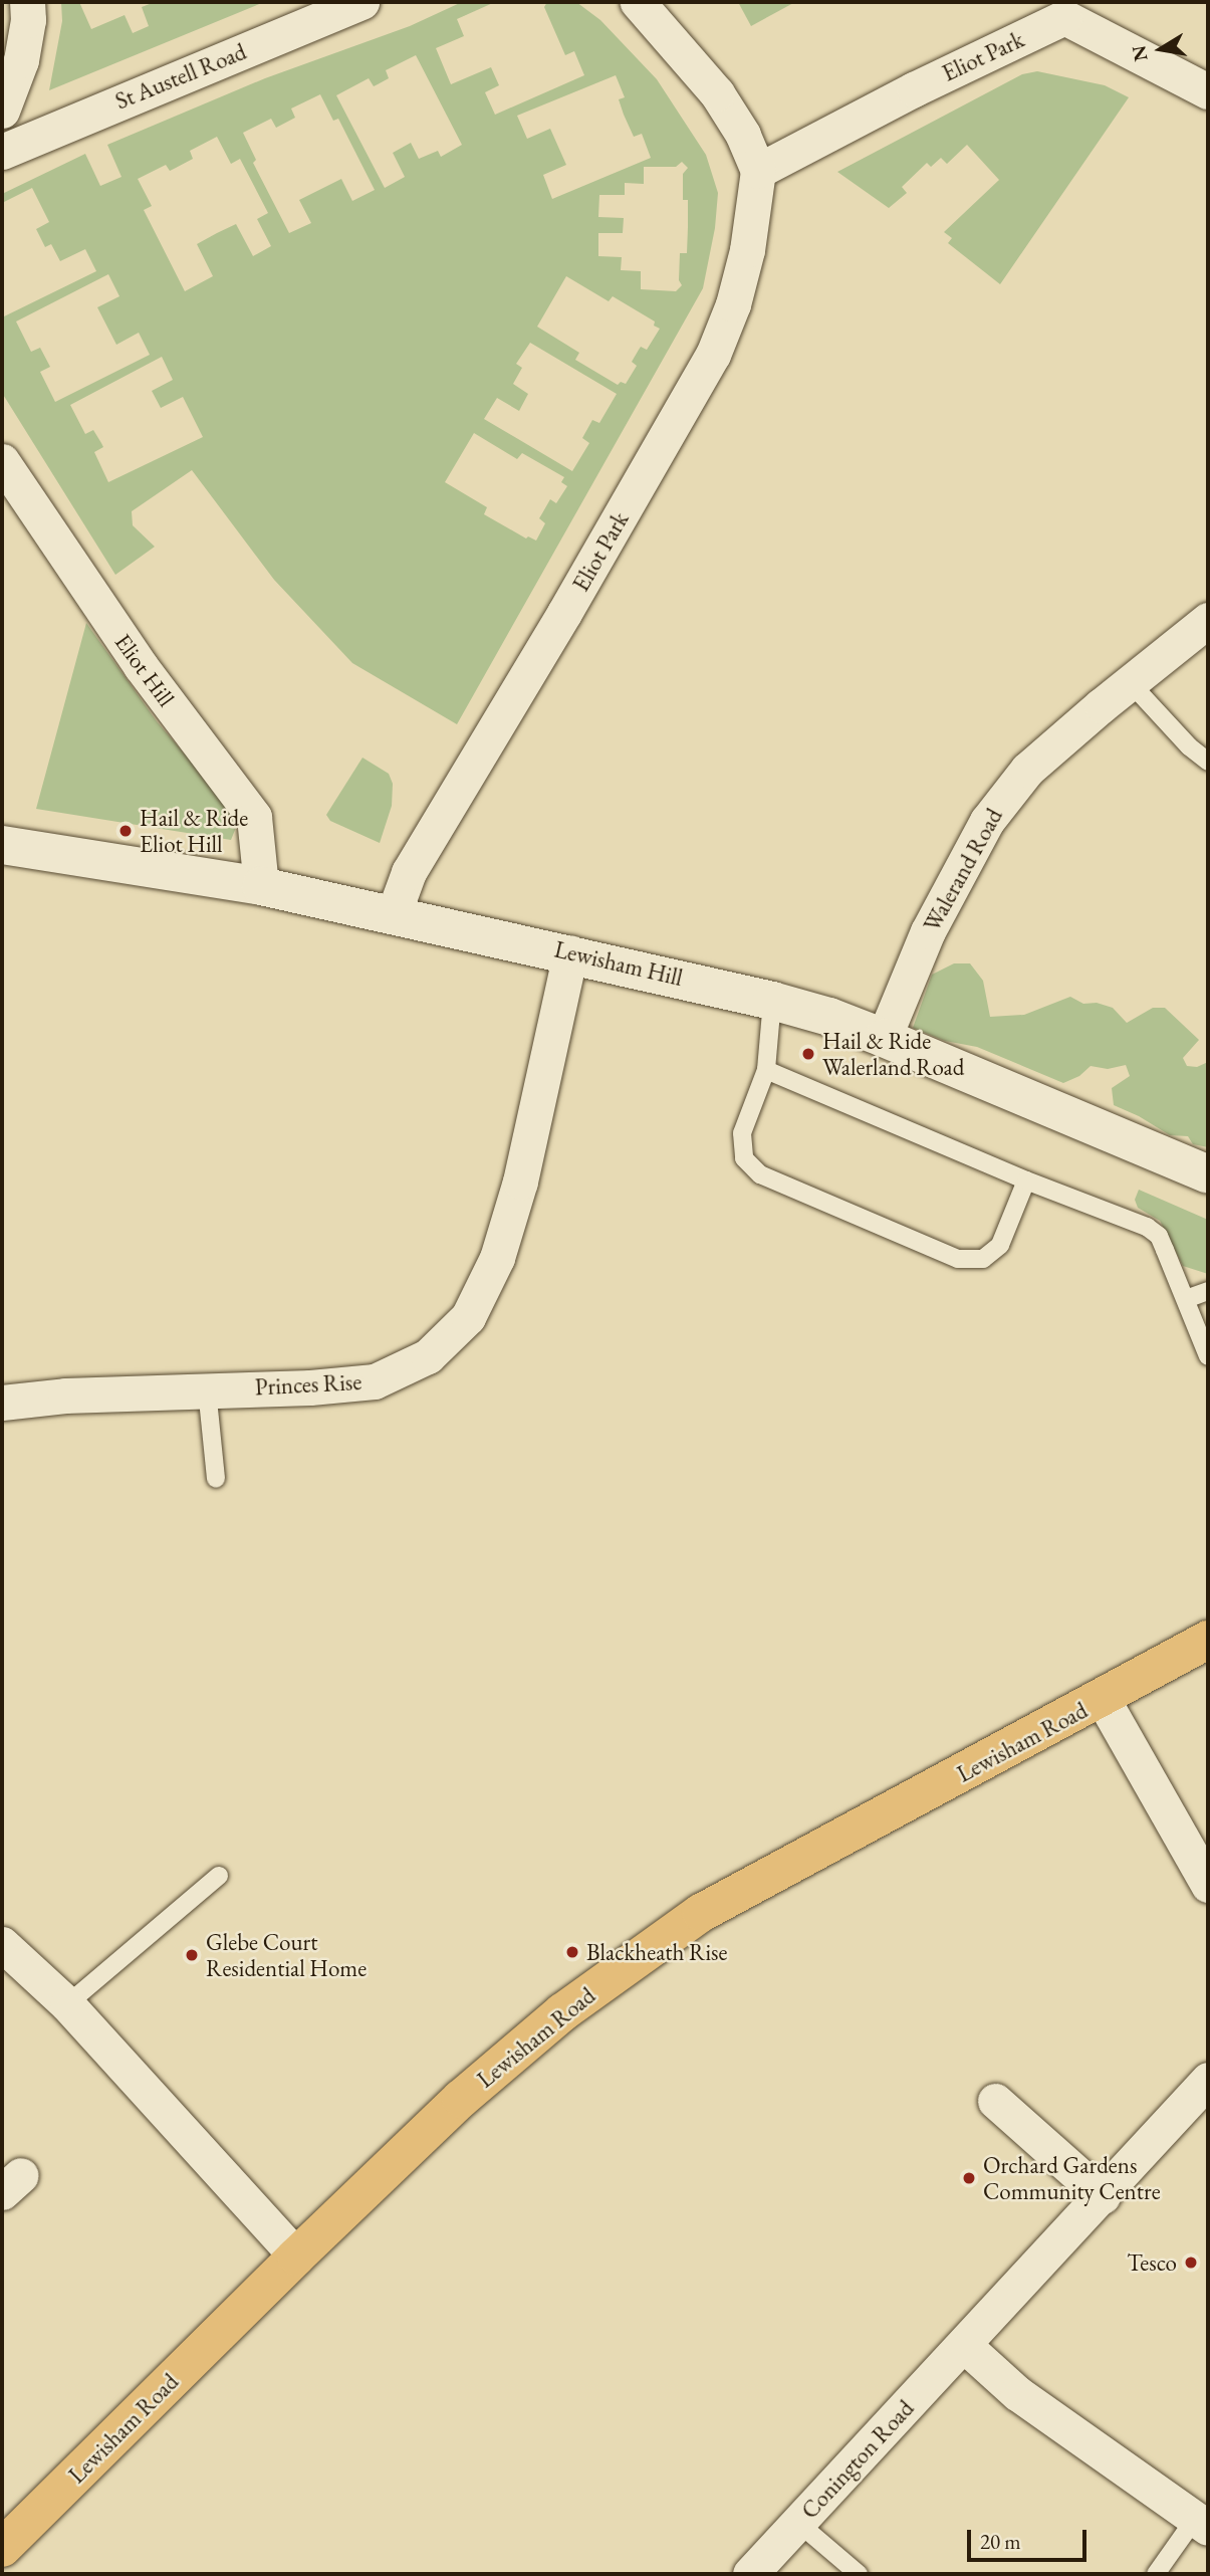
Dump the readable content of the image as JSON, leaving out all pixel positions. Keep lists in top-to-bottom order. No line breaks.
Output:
{"streets":{"main road":["Lewisham Road"],"street":["Eliot Park","St Austell Road","Eliot Hill","Walerand Road","Lewisham Hill","Princes Rise","Conington Road"]},"crossings":[["Eliot Park","Lewisham Hill"],["Eliot Hill","Lewisham Hill"],["Walerand Road","Lewisham Hill"],["Lewisham Hill","Princes Rise"]],"places":["Hail & Ride Eliot Hill","Hail & Ride Walerland Road","Blackheath Rise","Glebe Court Residential Home","Orchard Gardens Community Centre","Tesco"],"scale_bar":"20 m","north":"left"}
